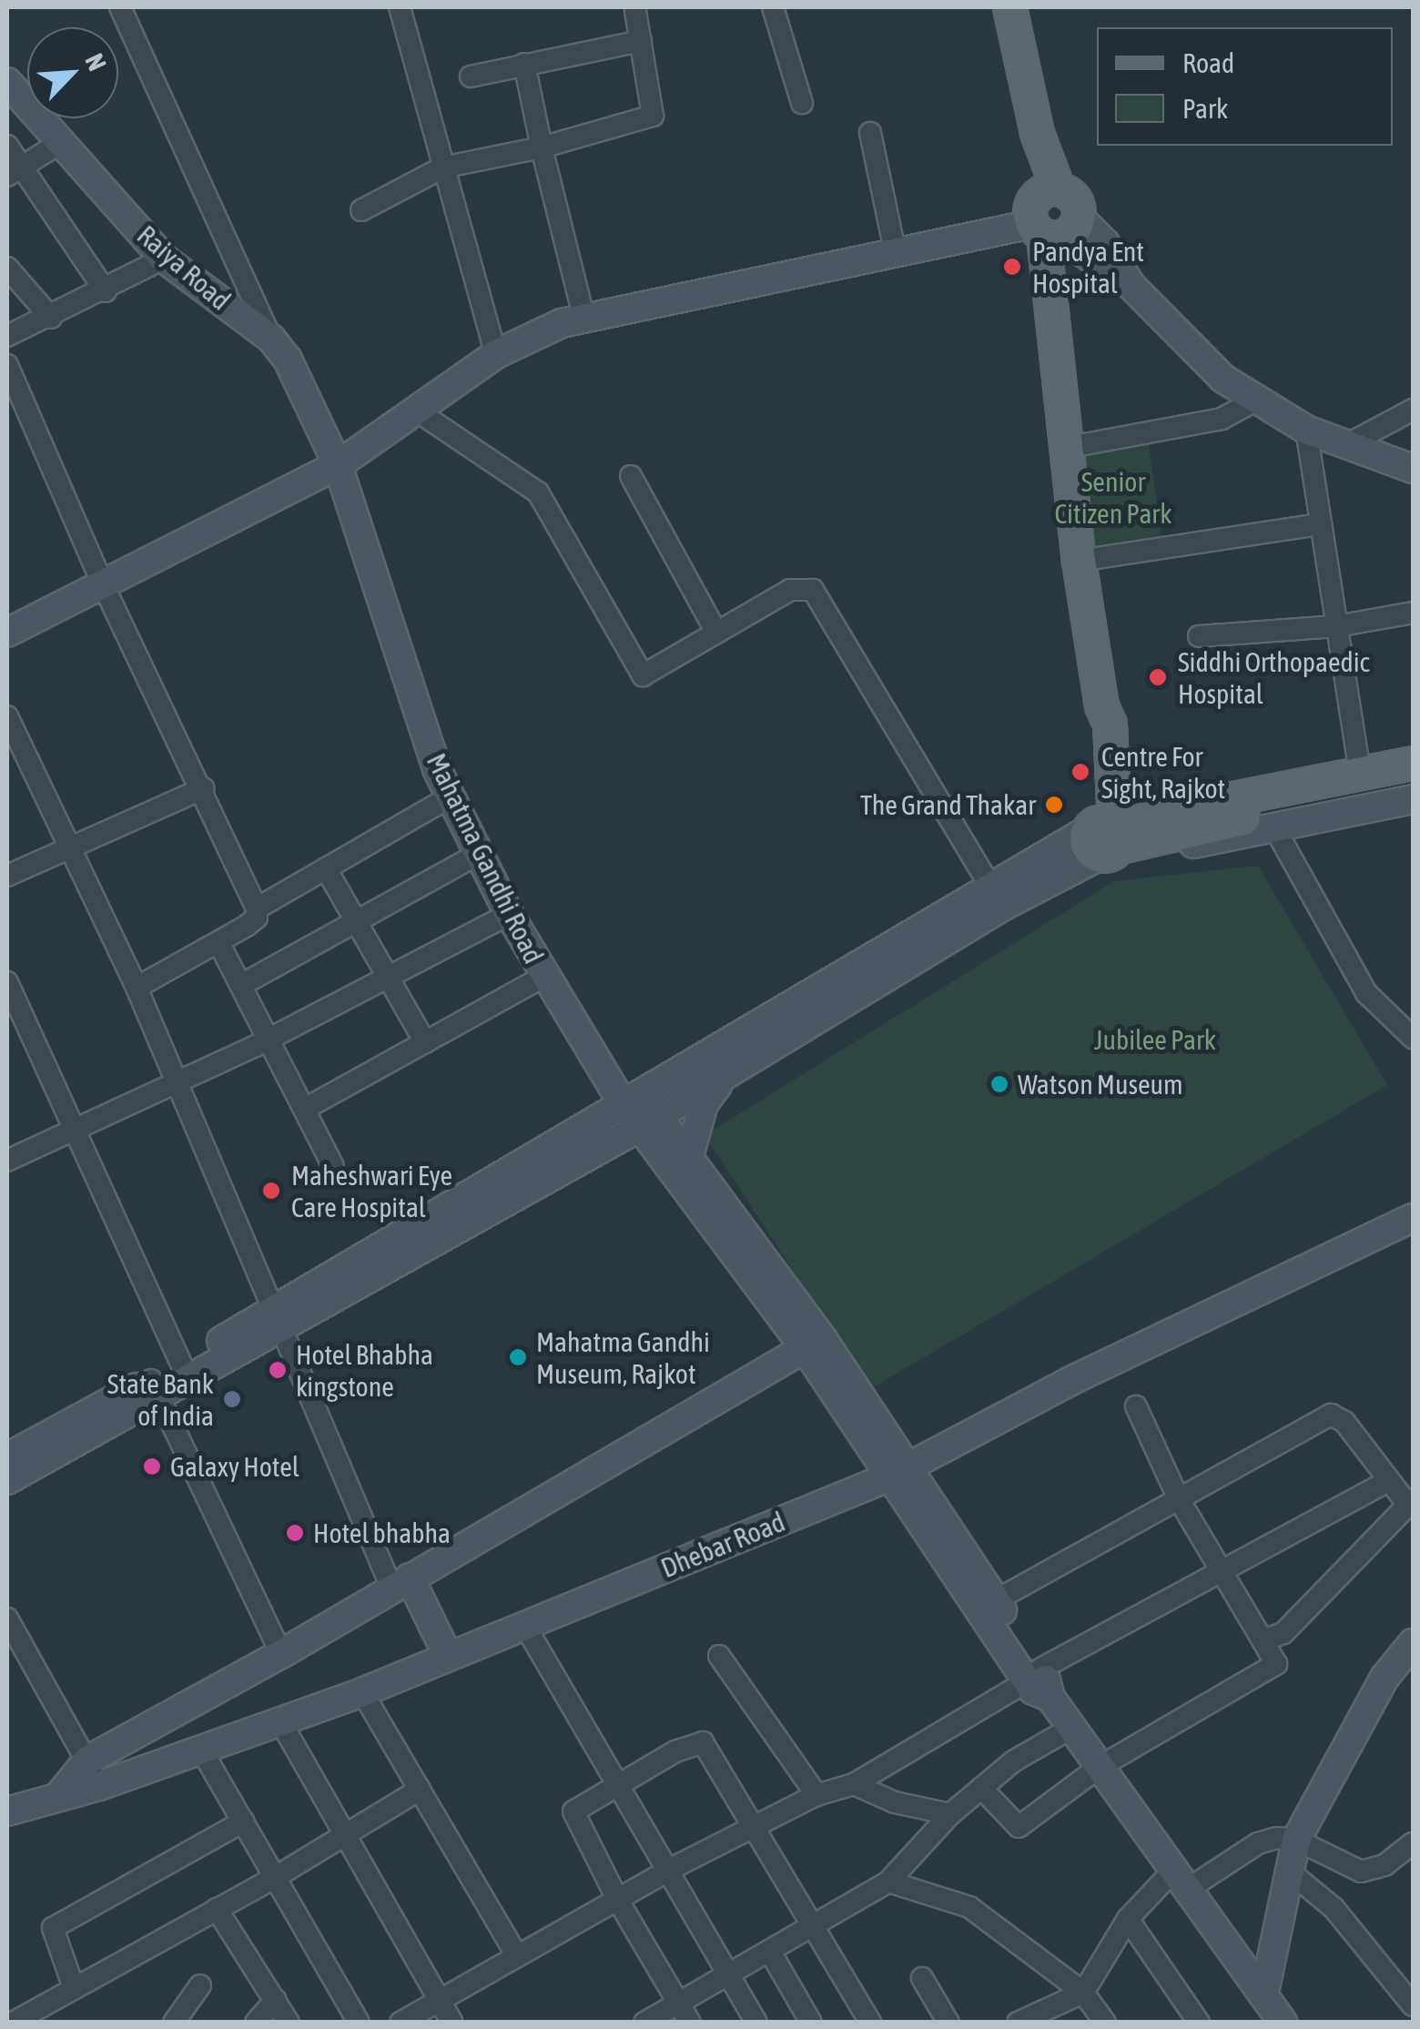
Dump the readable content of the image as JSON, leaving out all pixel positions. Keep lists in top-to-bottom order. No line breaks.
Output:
{"streets":{"street":["Raiya Road","Mahatma Gandhi Road","Dhebar Road"]},"crossings":[["Raiya Road","Mahatma Gandhi Road"]],"parks":["Senior Citizen Park","Jubilee Park"],"places":["Pandya Ent Hospital","Siddhi Orthopaedic Hospital","Centre For Sight, Rajkot","The Grand Thakar","Watson Museum","Maheshwari Eye Care Hospital","Mahatma Gandhi Museum, Rajkot","Hotel Bhabha kingstone","State Bank of India","Galaxy Hotel","Hotel bhabha"],"legend":["Road","Park"],"north":"top right"}
